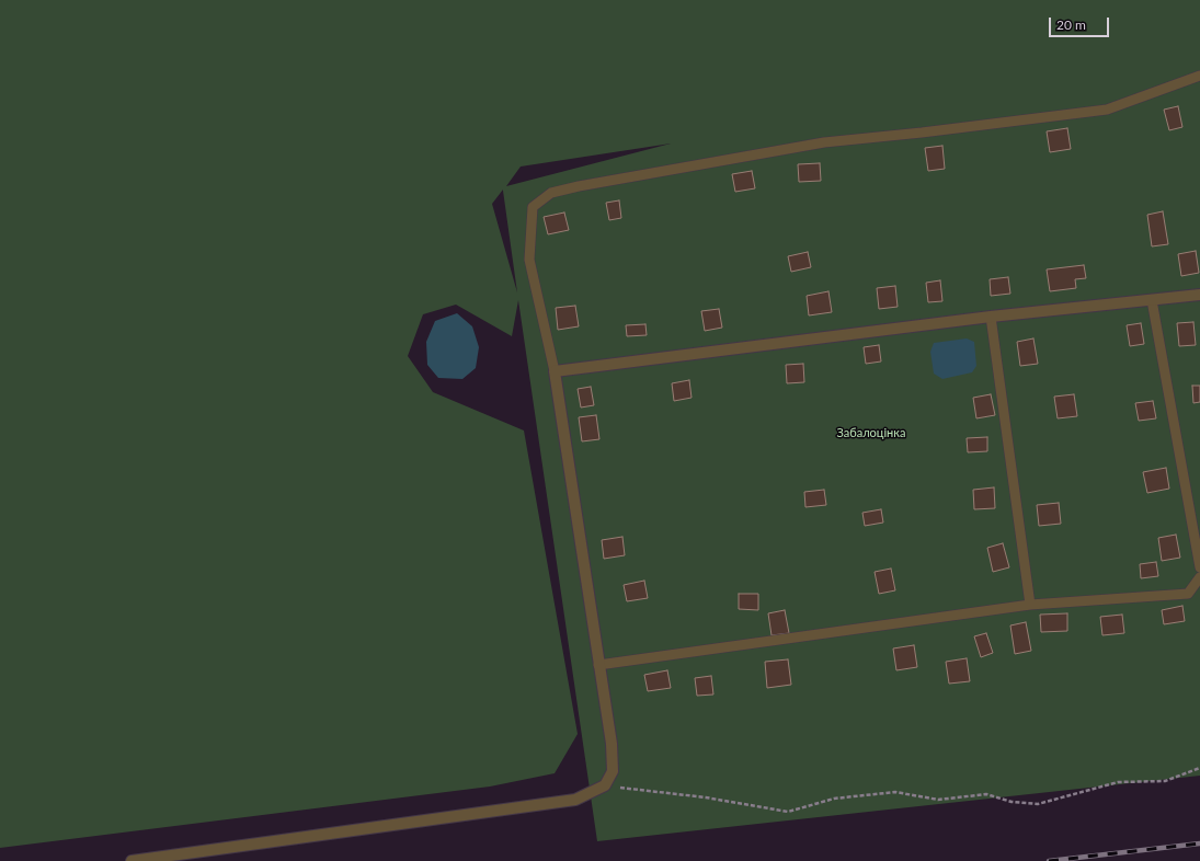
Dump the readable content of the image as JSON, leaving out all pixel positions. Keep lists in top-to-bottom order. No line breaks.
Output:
{"parks":["Забалоцінка"],"scale_bar":"20 m"}
